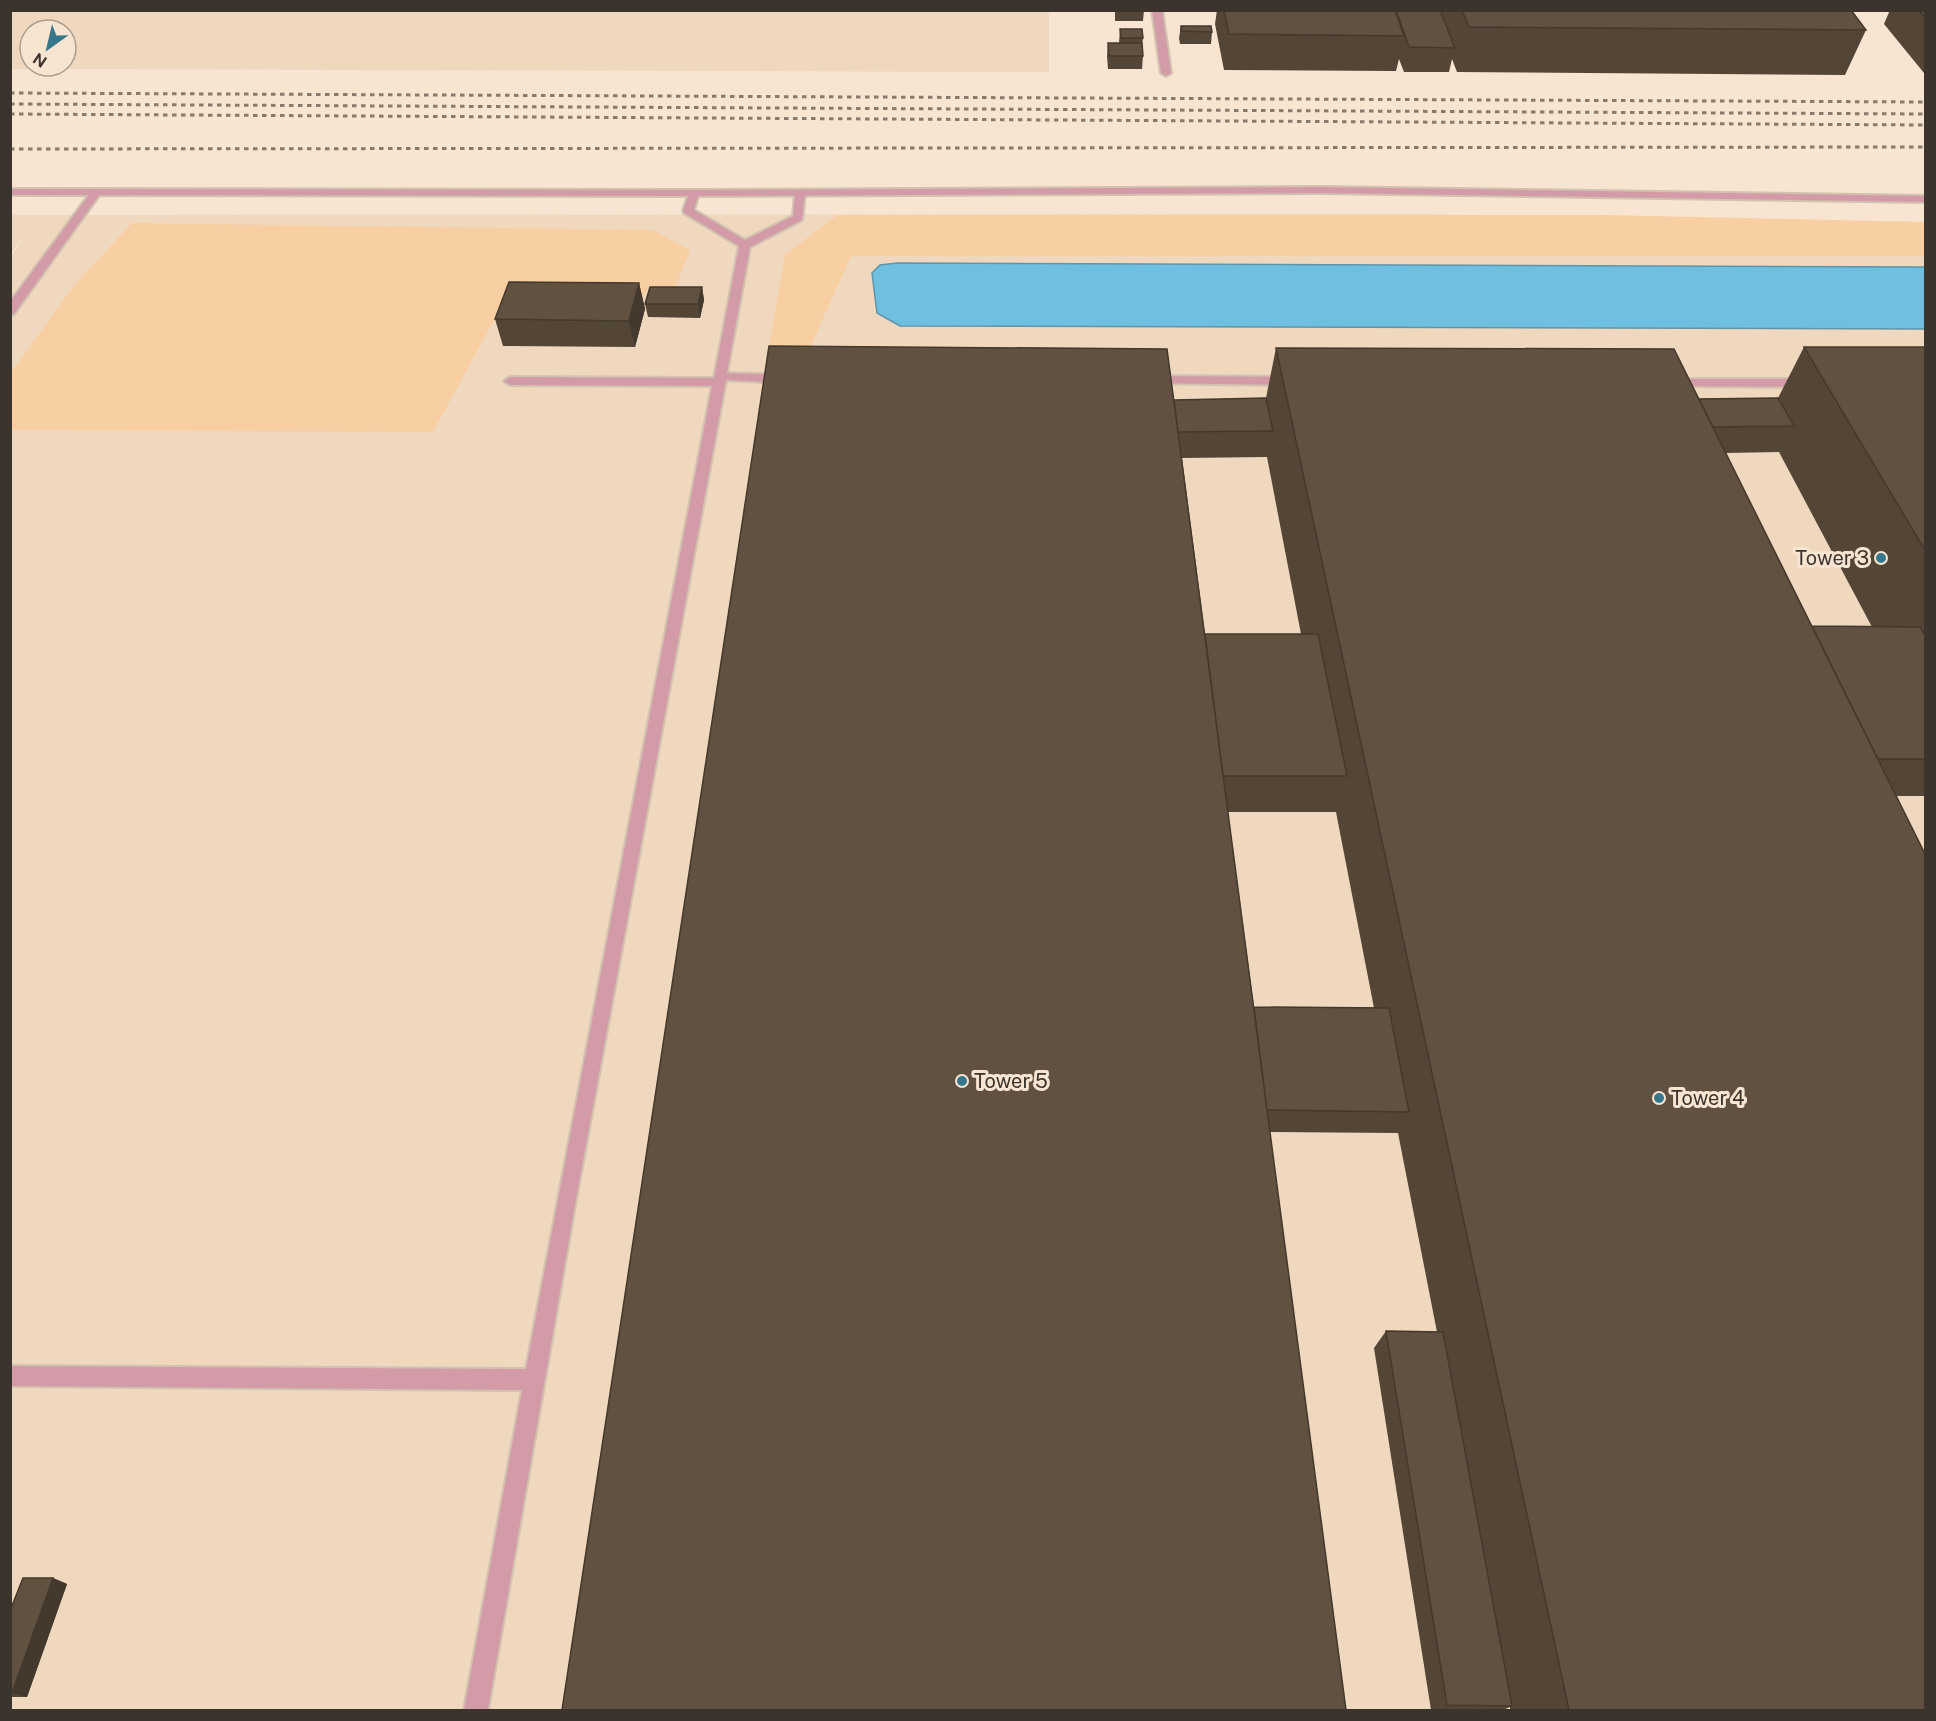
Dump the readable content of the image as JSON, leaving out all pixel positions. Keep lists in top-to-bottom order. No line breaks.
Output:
{"places":["Tower 3","Tower 5","Tower 4"],"north":"bottom left"}
